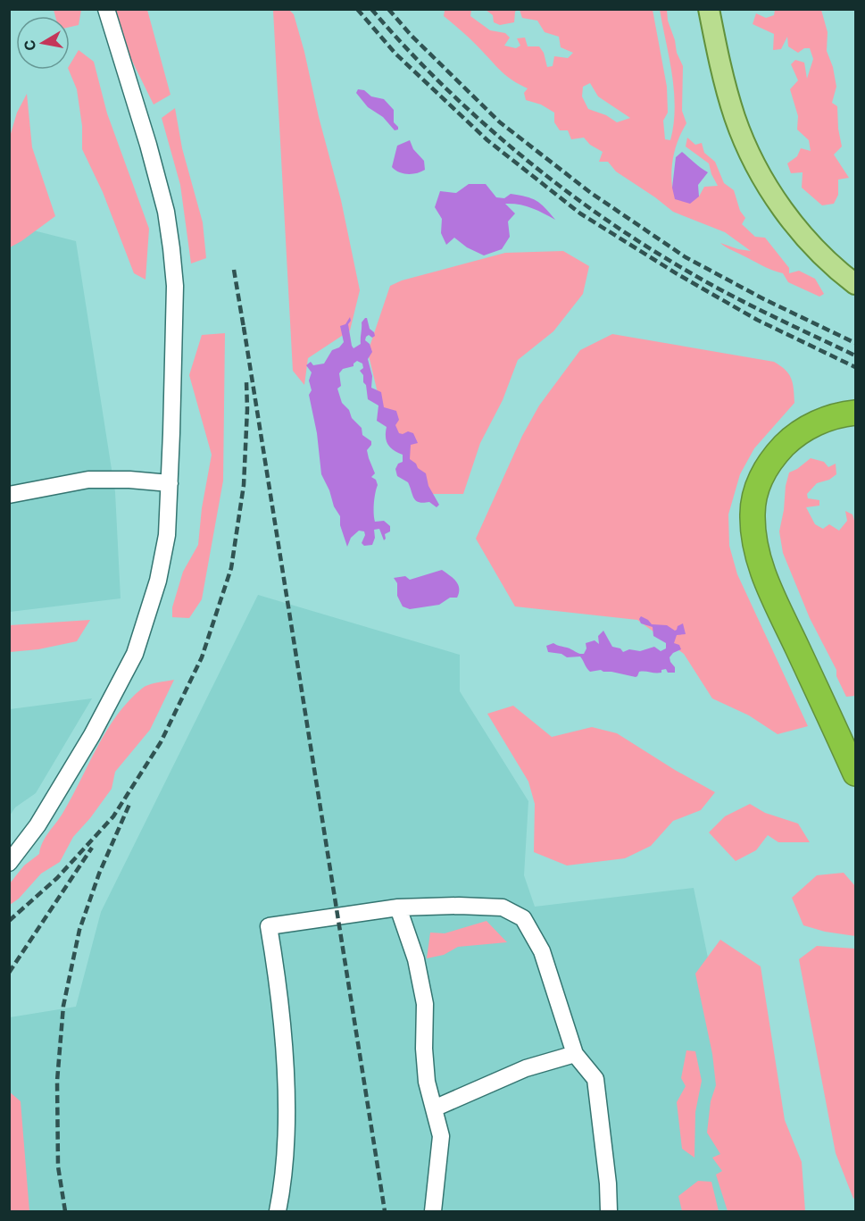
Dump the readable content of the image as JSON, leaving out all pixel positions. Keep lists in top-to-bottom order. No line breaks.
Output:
{"north":"left"}
